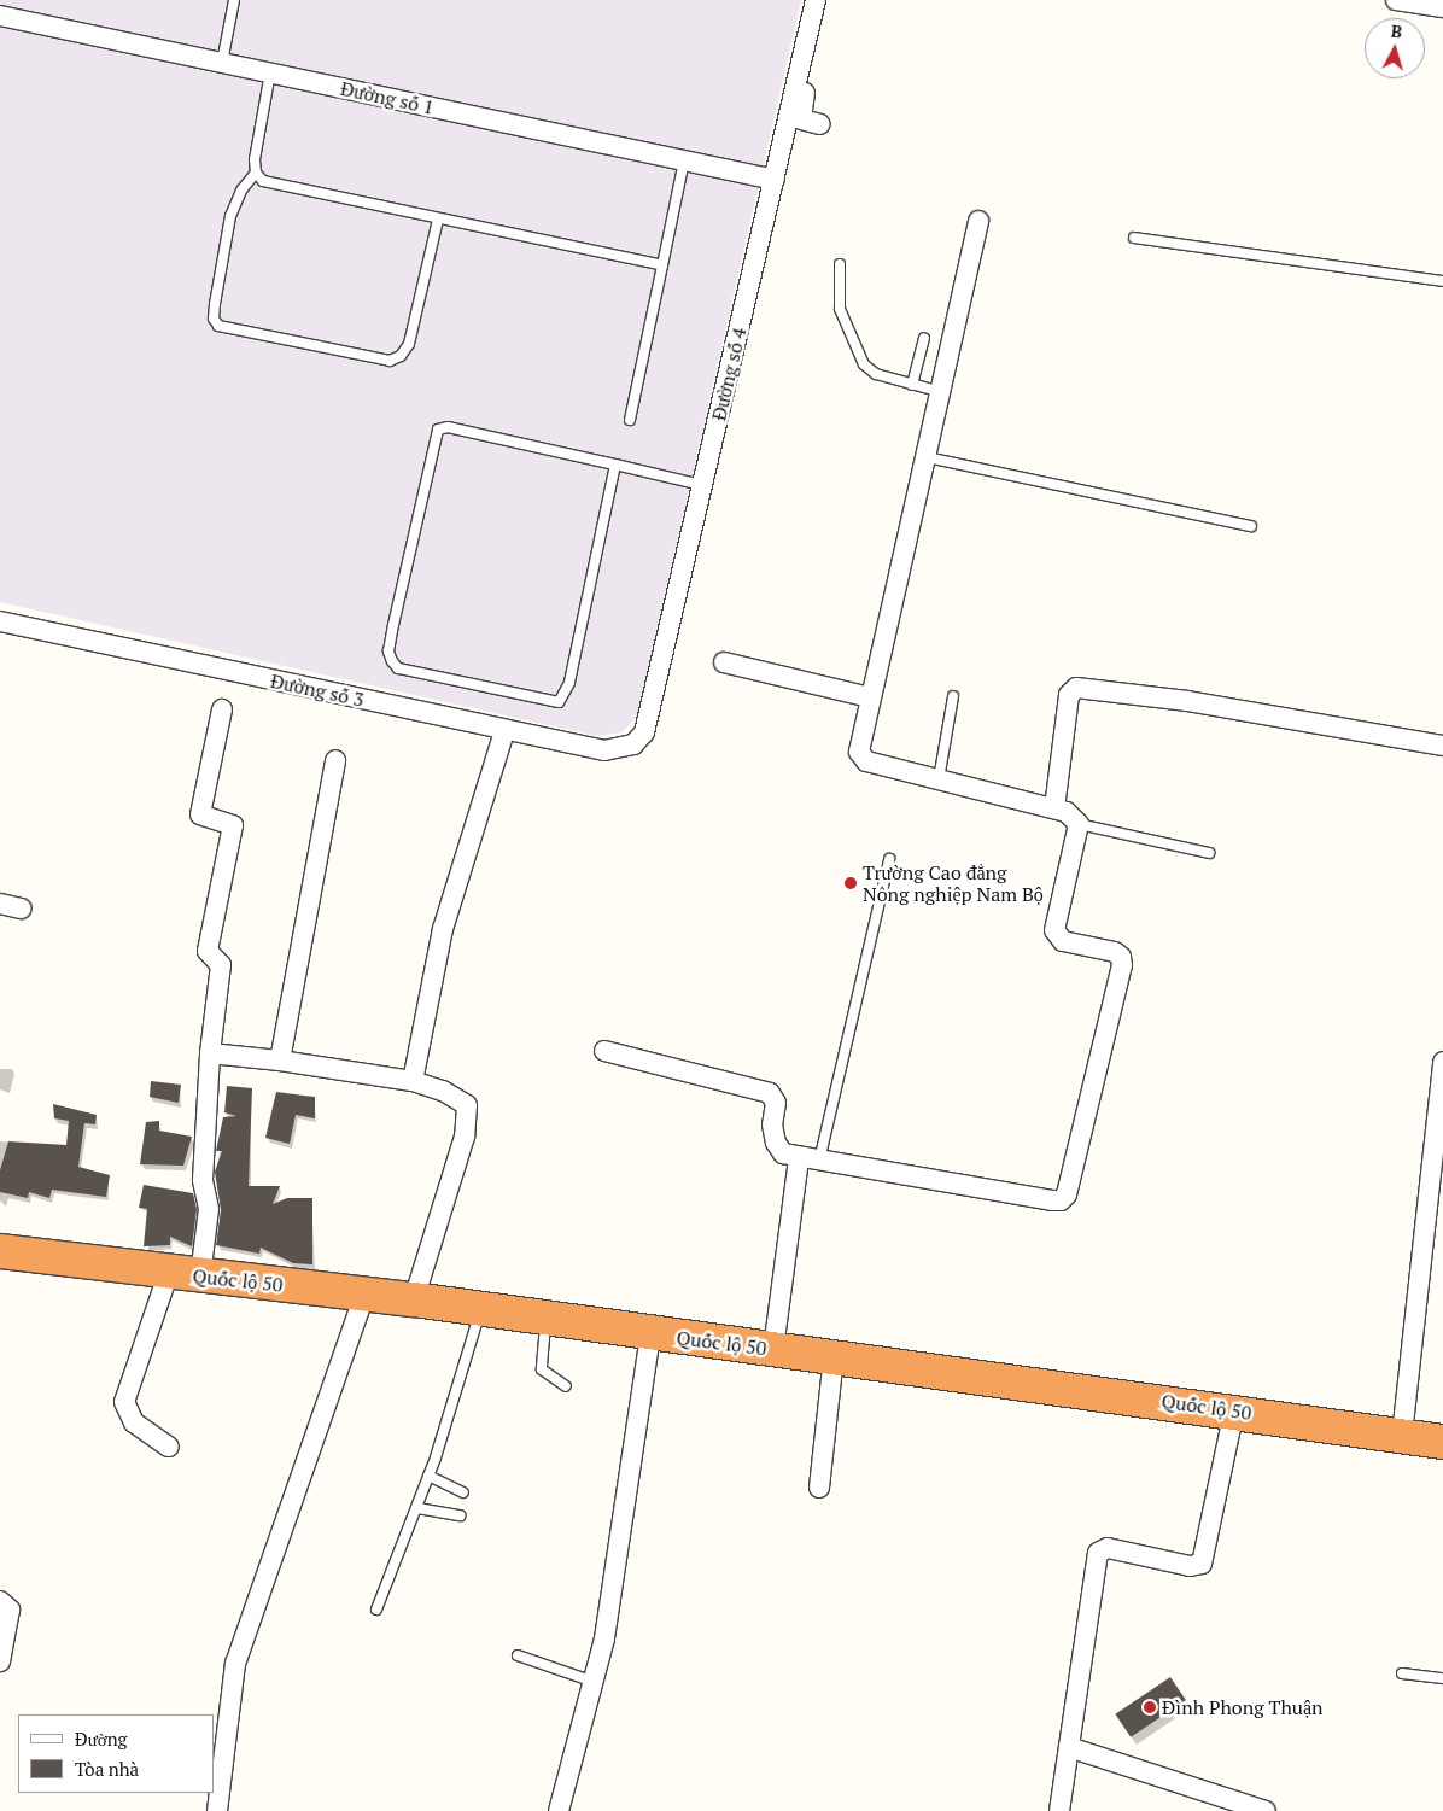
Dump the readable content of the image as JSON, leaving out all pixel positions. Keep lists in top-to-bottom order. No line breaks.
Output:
{"streets":{"highway":["Quốc lộ 50"],"street":["Đường số 1","Đường số 4","Đường số 3"]},"crossings":[["Đường số 1","Đường số 4"],["Đường số 4","Đường số 3"]],"places":["Trường Cao đẳng Nông nghiệp Nam Bộ","Đình Phong Thuận"],"legend":["Đường","Tòa nhà"],"north":"top"}
